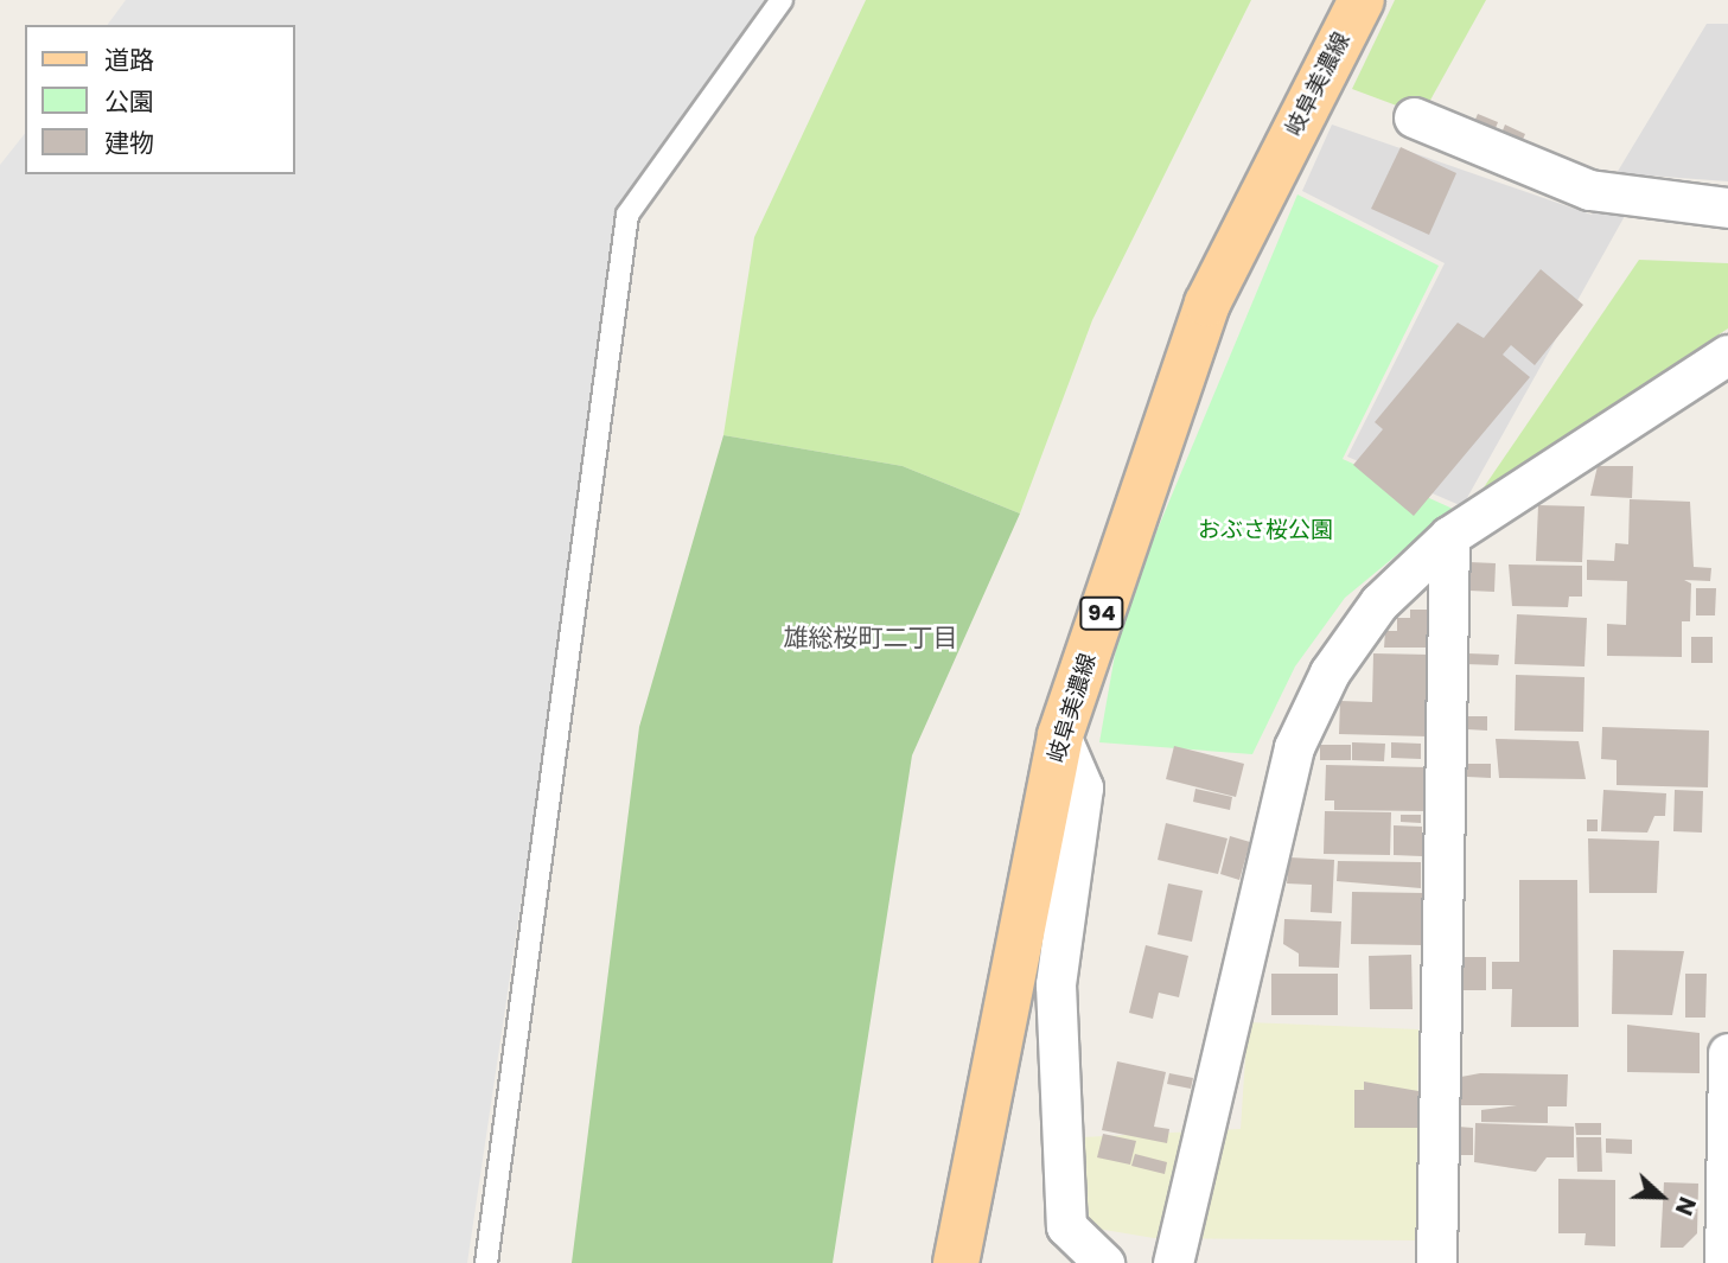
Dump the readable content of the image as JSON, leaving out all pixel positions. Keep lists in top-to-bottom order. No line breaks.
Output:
{"streets":{"main road":["岐阜美濃線","94"]},"districts":["雄総桜町二丁目"],"parks":["おぶさ桜公園"],"legend":["道路","公園","建物"],"north":"right"}
